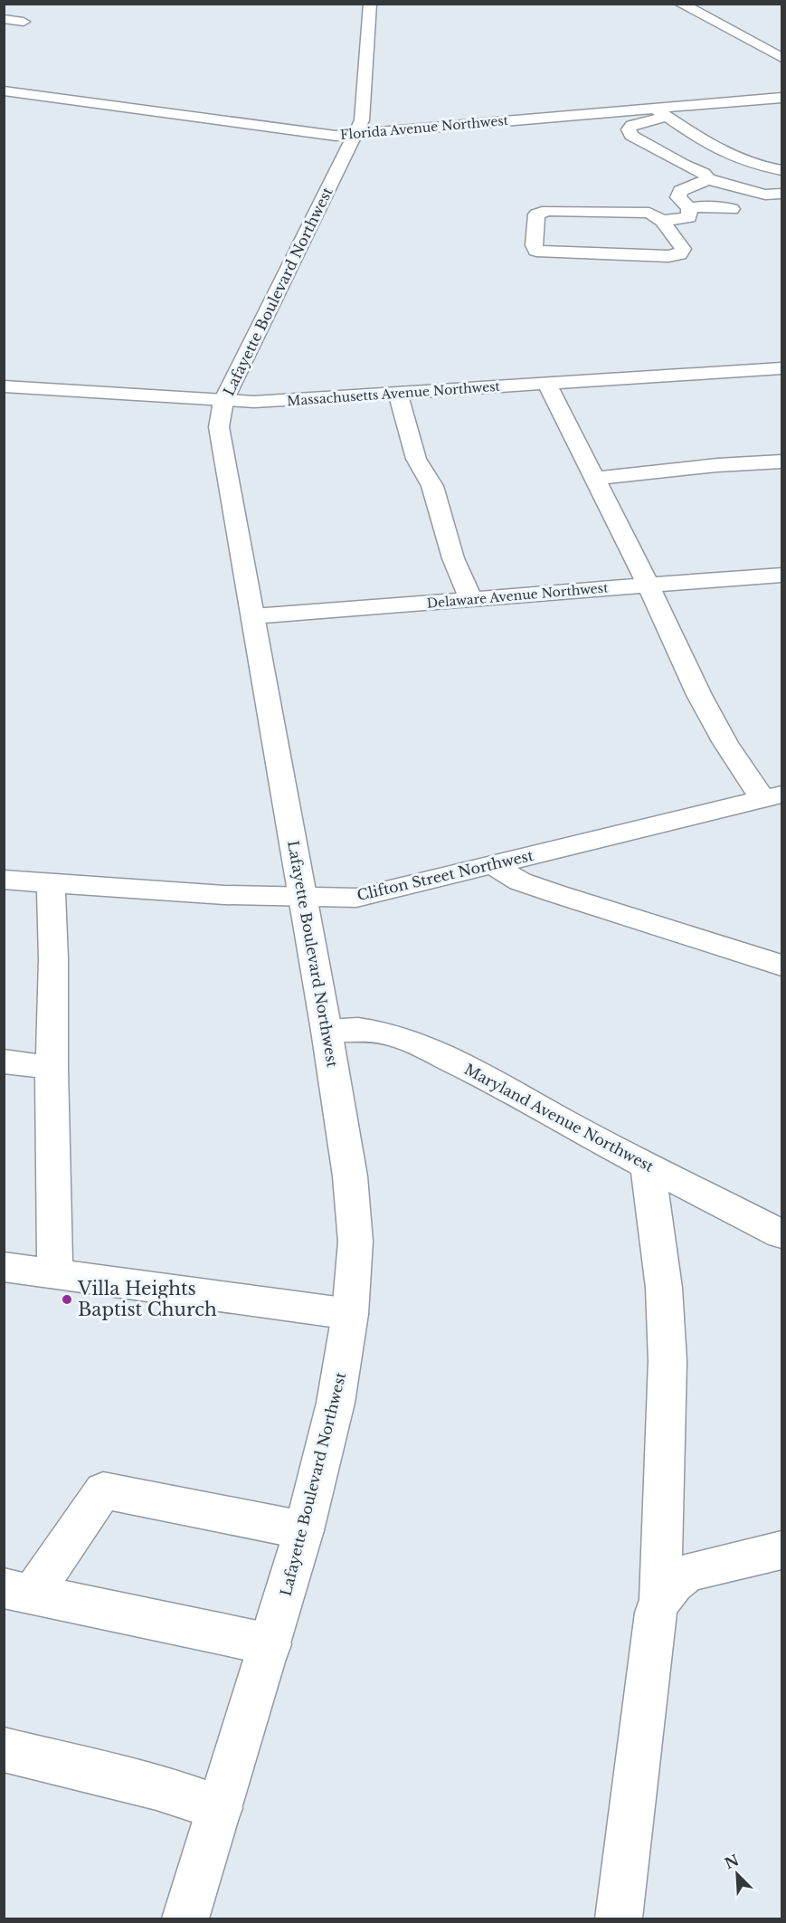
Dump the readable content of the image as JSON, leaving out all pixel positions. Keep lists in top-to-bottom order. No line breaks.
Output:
{"streets":{"street":["Florida Avenue Northwest","Lafayette Boulevard Northwest","Massachusetts Avenue Northwest","Delaware Avenue Northwest","Clifton Street Northwest","Maryland Avenue Northwest"]},"crossings":[["Florida Avenue Northwest","Lafayette Boulevard Northwest"],["Lafayette Boulevard Northwest","Massachusetts Avenue Northwest"],["Lafayette Boulevard Northwest","Delaware Avenue Northwest"],["Lafayette Boulevard Northwest","Clifton Street Northwest"],["Lafayette Boulevard Northwest","Maryland Avenue Northwest"]],"places":["Villa Heights Baptist Church"],"north":"top left"}
